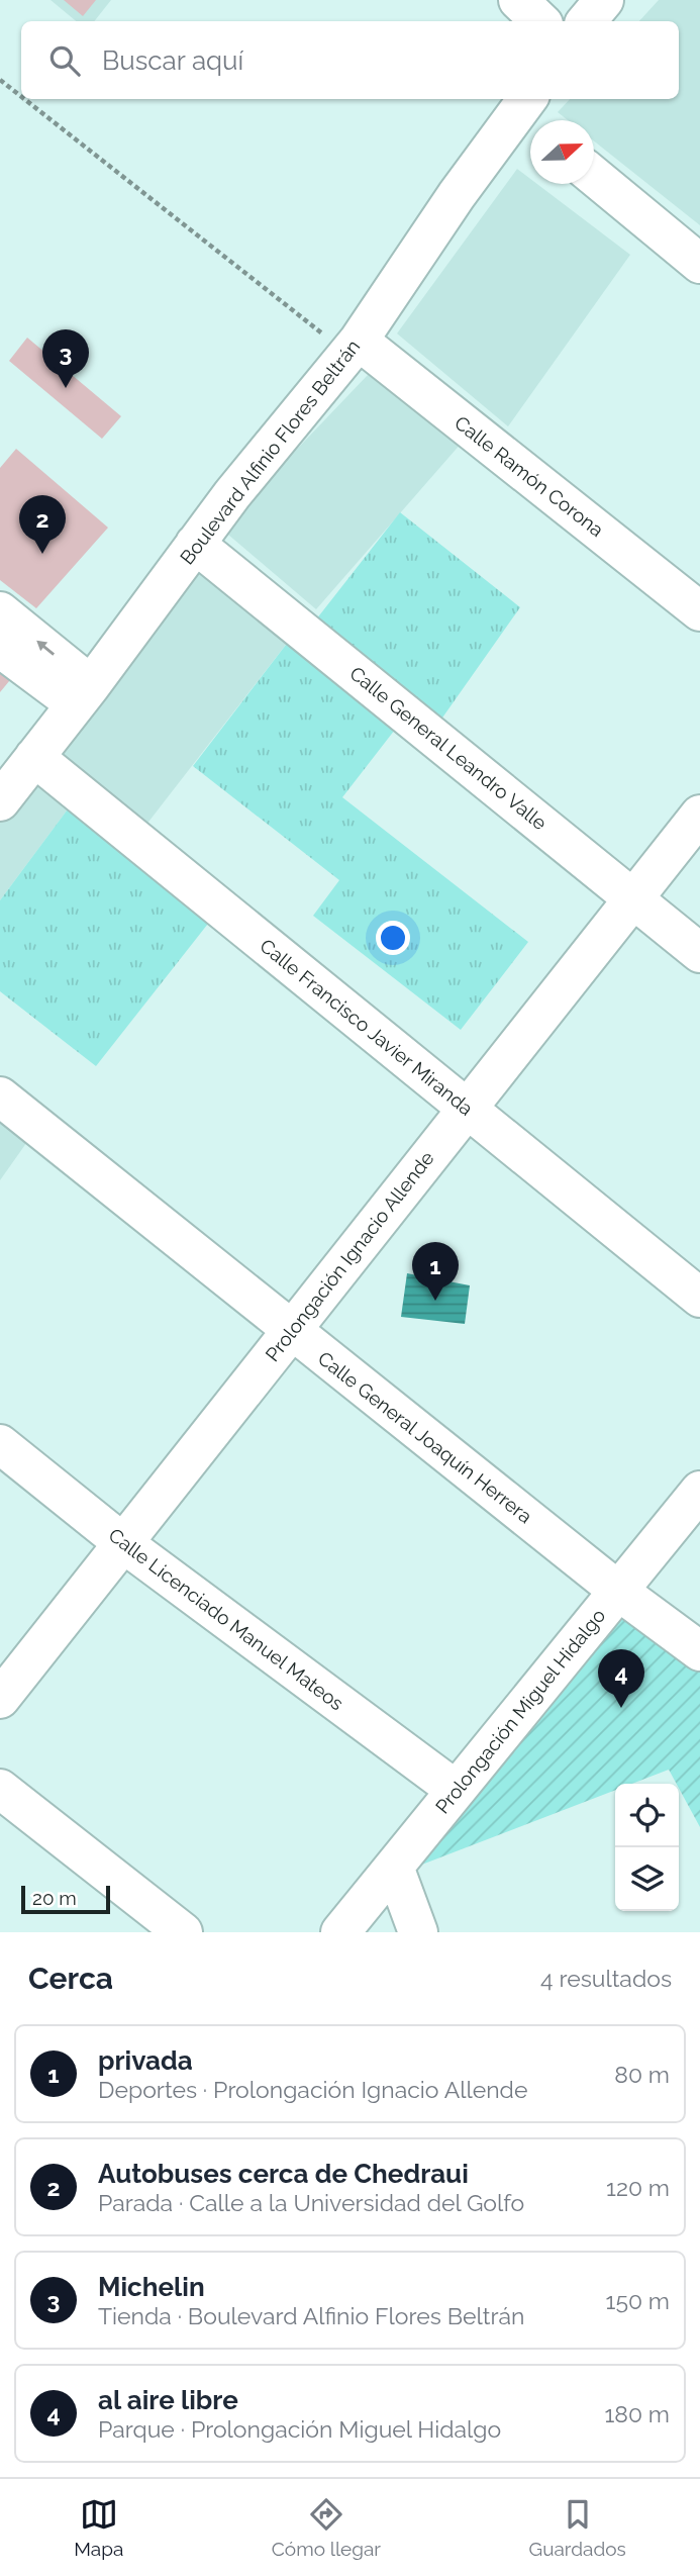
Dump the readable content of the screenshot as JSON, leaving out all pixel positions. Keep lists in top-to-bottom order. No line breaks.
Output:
{"streets":{"street":["Boulevard Alfinio Flores Beltrán","Calle Ramón Corona","Calle General Leandro Valle","Calle Francisco Javier Miranda","Prolongación Ignacio Allende","Calle General Joaquín Herrera","Calle Licenciado Manuel Mateos","Prolongación Miguel Hidalgo"]},"crossings":[["Boulevard Alfinio Flores Beltrán","Calle Ramón Corona"],["Boulevard Alfinio Flores Beltrán","Calle General Leandro Valle"],["Boulevard Alfinio Flores Beltrán","Calle Francisco Javier Miranda"],["Calle General Leandro Valle","Prolongación Ignacio Allende"],["Calle Francisco Javier Miranda","Prolongación Ignacio Allende"],["Prolongación Ignacio Allende","Calle General Joaquín Herrera"],["Prolongación Ignacio Allende","Calle Licenciado Manuel Mateos"],["Calle General Joaquín Herrera","Prolongación Miguel Hidalgo"],["Calle Licenciado Manuel Mateos","Prolongación Miguel Hidalgo"]],"scale_bar":"20 m","north":"right","page":{"search":"Buscar aquí","pins":["3","2","1","4"],"scale":"20 m","heading":["Cerca","4 resultados"],"list":[{"mark":"1","name":"privada","note":"Deportes · Prolongación Ignacio Allende","value":"80 m"},{"mark":"2","name":"Autobuses cerca de Chedraui","note":"Parada · Calle a la Universidad del Golfo","value":"120 m"},{"mark":"3","name":"Michelin","note":"Tienda · Boulevard Alfinio Flores Beltrán","value":"150 m"},{"mark":"4","name":"al aire libre","note":"Parque · Prolongación Miguel Hidalgo","value":"180 m"}],"nav":["Mapa","Cómo llegar","Guardados"]}}
